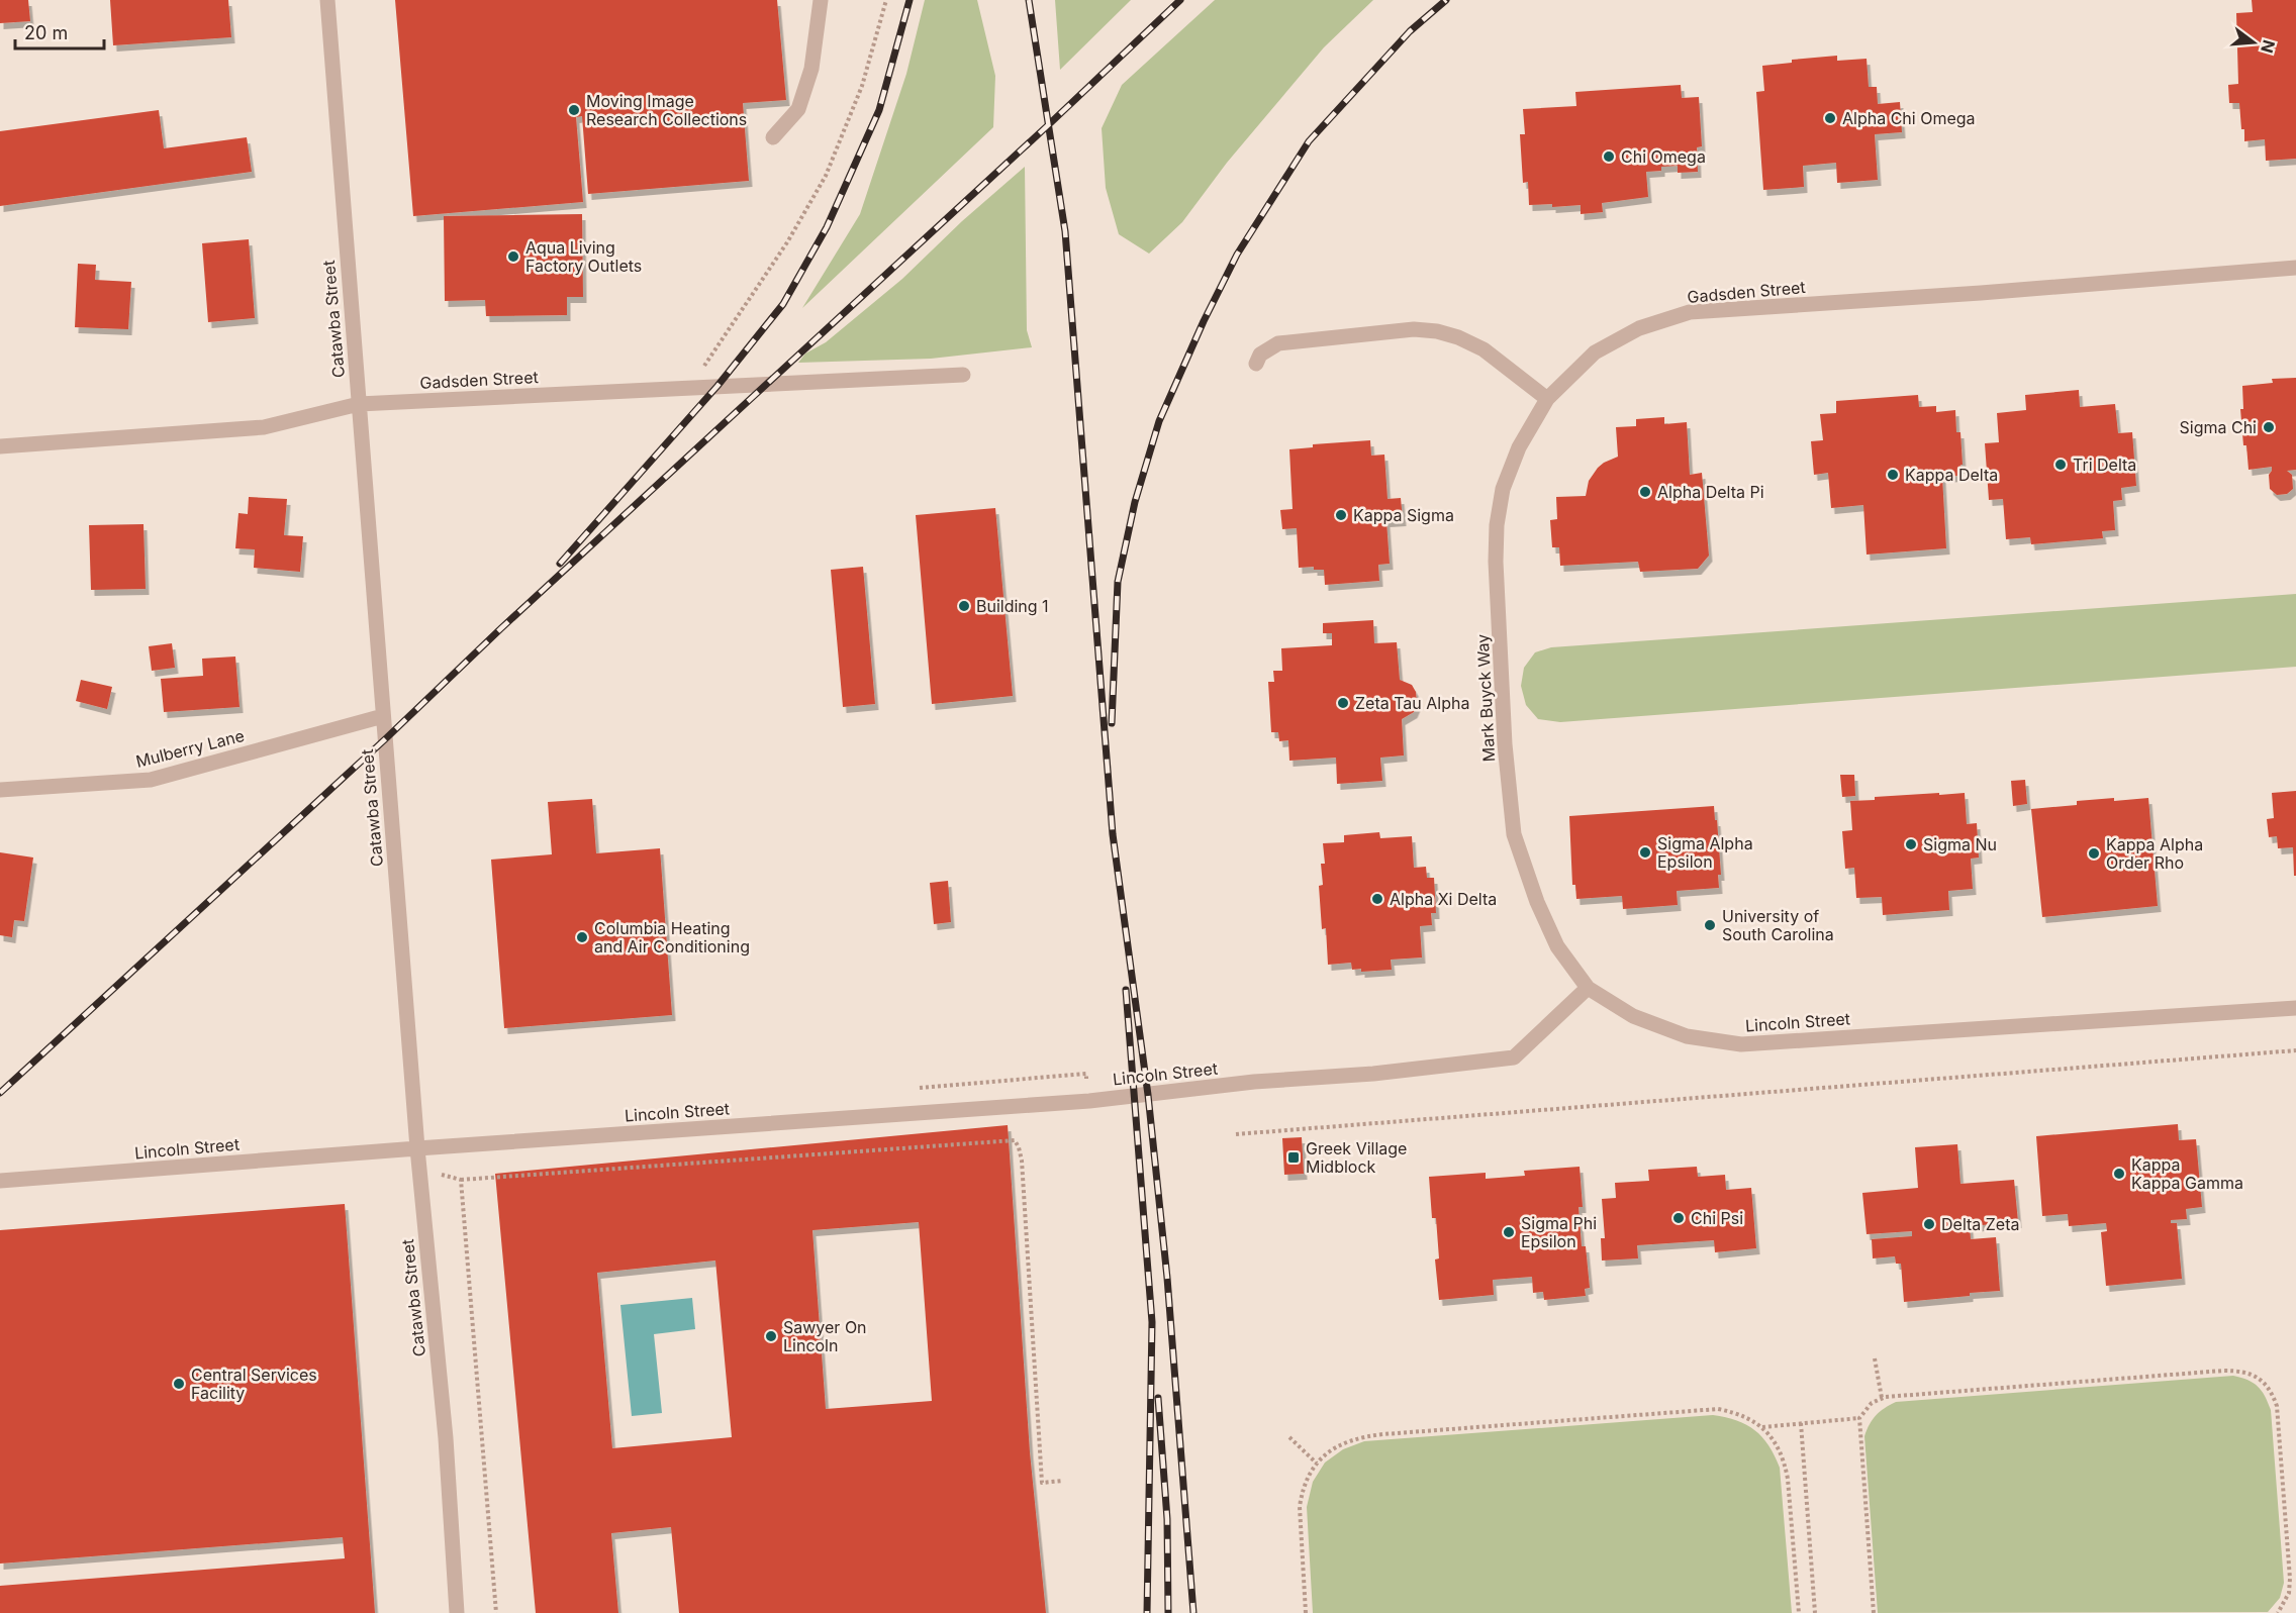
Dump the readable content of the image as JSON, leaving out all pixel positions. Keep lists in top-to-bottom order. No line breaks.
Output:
{"streets":{"street":["Gadsden Street","Catawba Street","Mark Buyck Way","Mulberry Lane","Lincoln Street"]},"crossings":[["Gadsden Street","Catawba Street"],["Gadsden Street","Mark Buyck Way"],["Catawba Street","Mulberry Lane"],["Catawba Street","Lincoln Street"],["Mark Buyck Way","Lincoln Street"]],"places":{"other":["Moving Image Research Collections","Alpha Chi Omega","Chi Omega","Aqua Living Factory Outlets","Sigma Chi","Tri Delta","Kappa Delta","Alpha Delta Pi","Kappa Sigma","Building 1","Zeta Tau Alpha","Sigma Nu","Sigma Alpha Epsilon","Kappa Alpha Order Rho","Alpha Xi Delta","University of South Carolina","Columbia Heating and Air Conditioning","Kappa Kappa Gamma","Chi Psi","Delta Zeta","Sigma Phi Epsilon","Sawyer On Lincoln","Central Services Facility"],"transit":["Greek Village Midblock"]},"scale_bar":"20 m","north":"right"}
